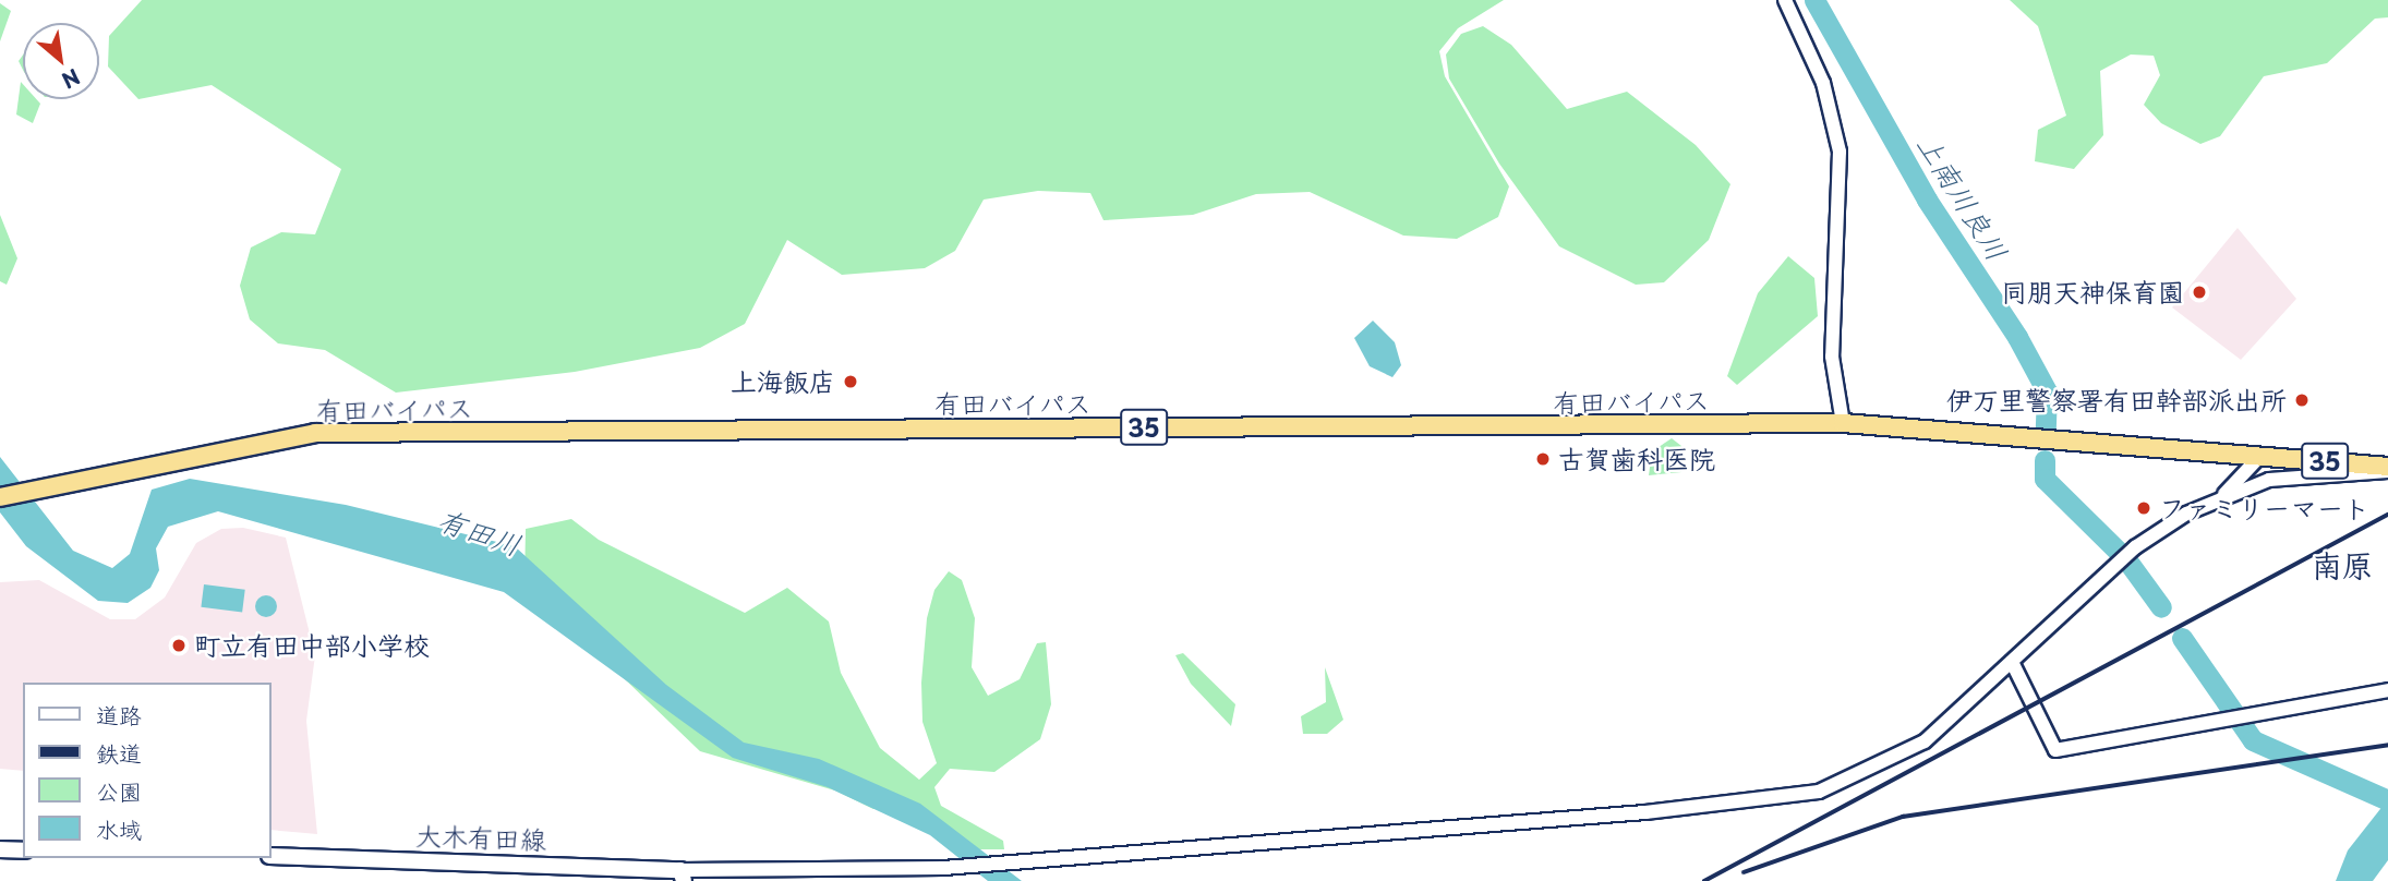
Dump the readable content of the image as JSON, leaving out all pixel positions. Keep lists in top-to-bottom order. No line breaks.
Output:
{"streets":{"highway":["有田バイパス","35"],"main road":["大木有田線"]},"crossings":[["有田バイパス","35"]],"districts":["南原"],"water":["上南川良川","有田川"],"places":["同朋天神保育園","上海飯店","伊万里警察署有田幹部派出所","古賀歯科医院","ファミリーマート","町立有田中部小学校"],"legend":["道路","鉄道","公園","水域"],"north":"bottom right"}
